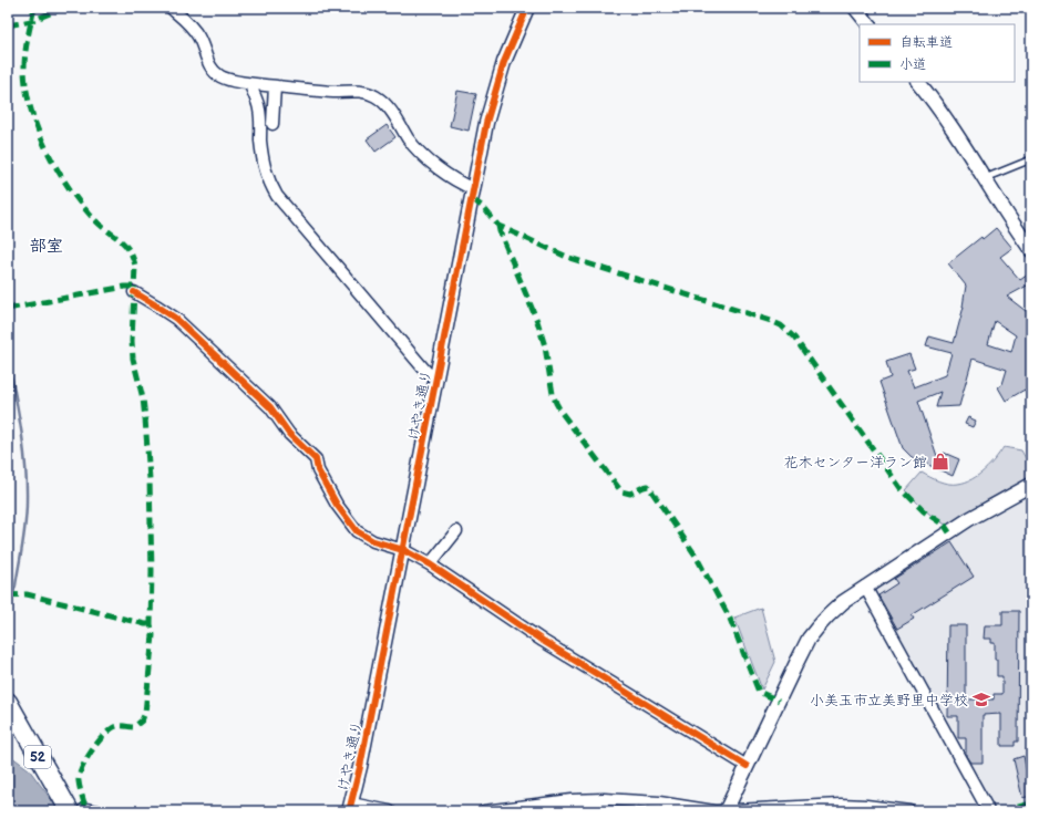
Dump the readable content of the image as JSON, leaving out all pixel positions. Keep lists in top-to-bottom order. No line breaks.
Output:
{"streets":{"main road":["52"],"street":["けやき通り"]},"districts":["部室"],"places":{"shop":["花木センター洋ラン館"],"school or university":["小美玉市立美野里中学校"]},"legend":["自転車道","小道"]}
